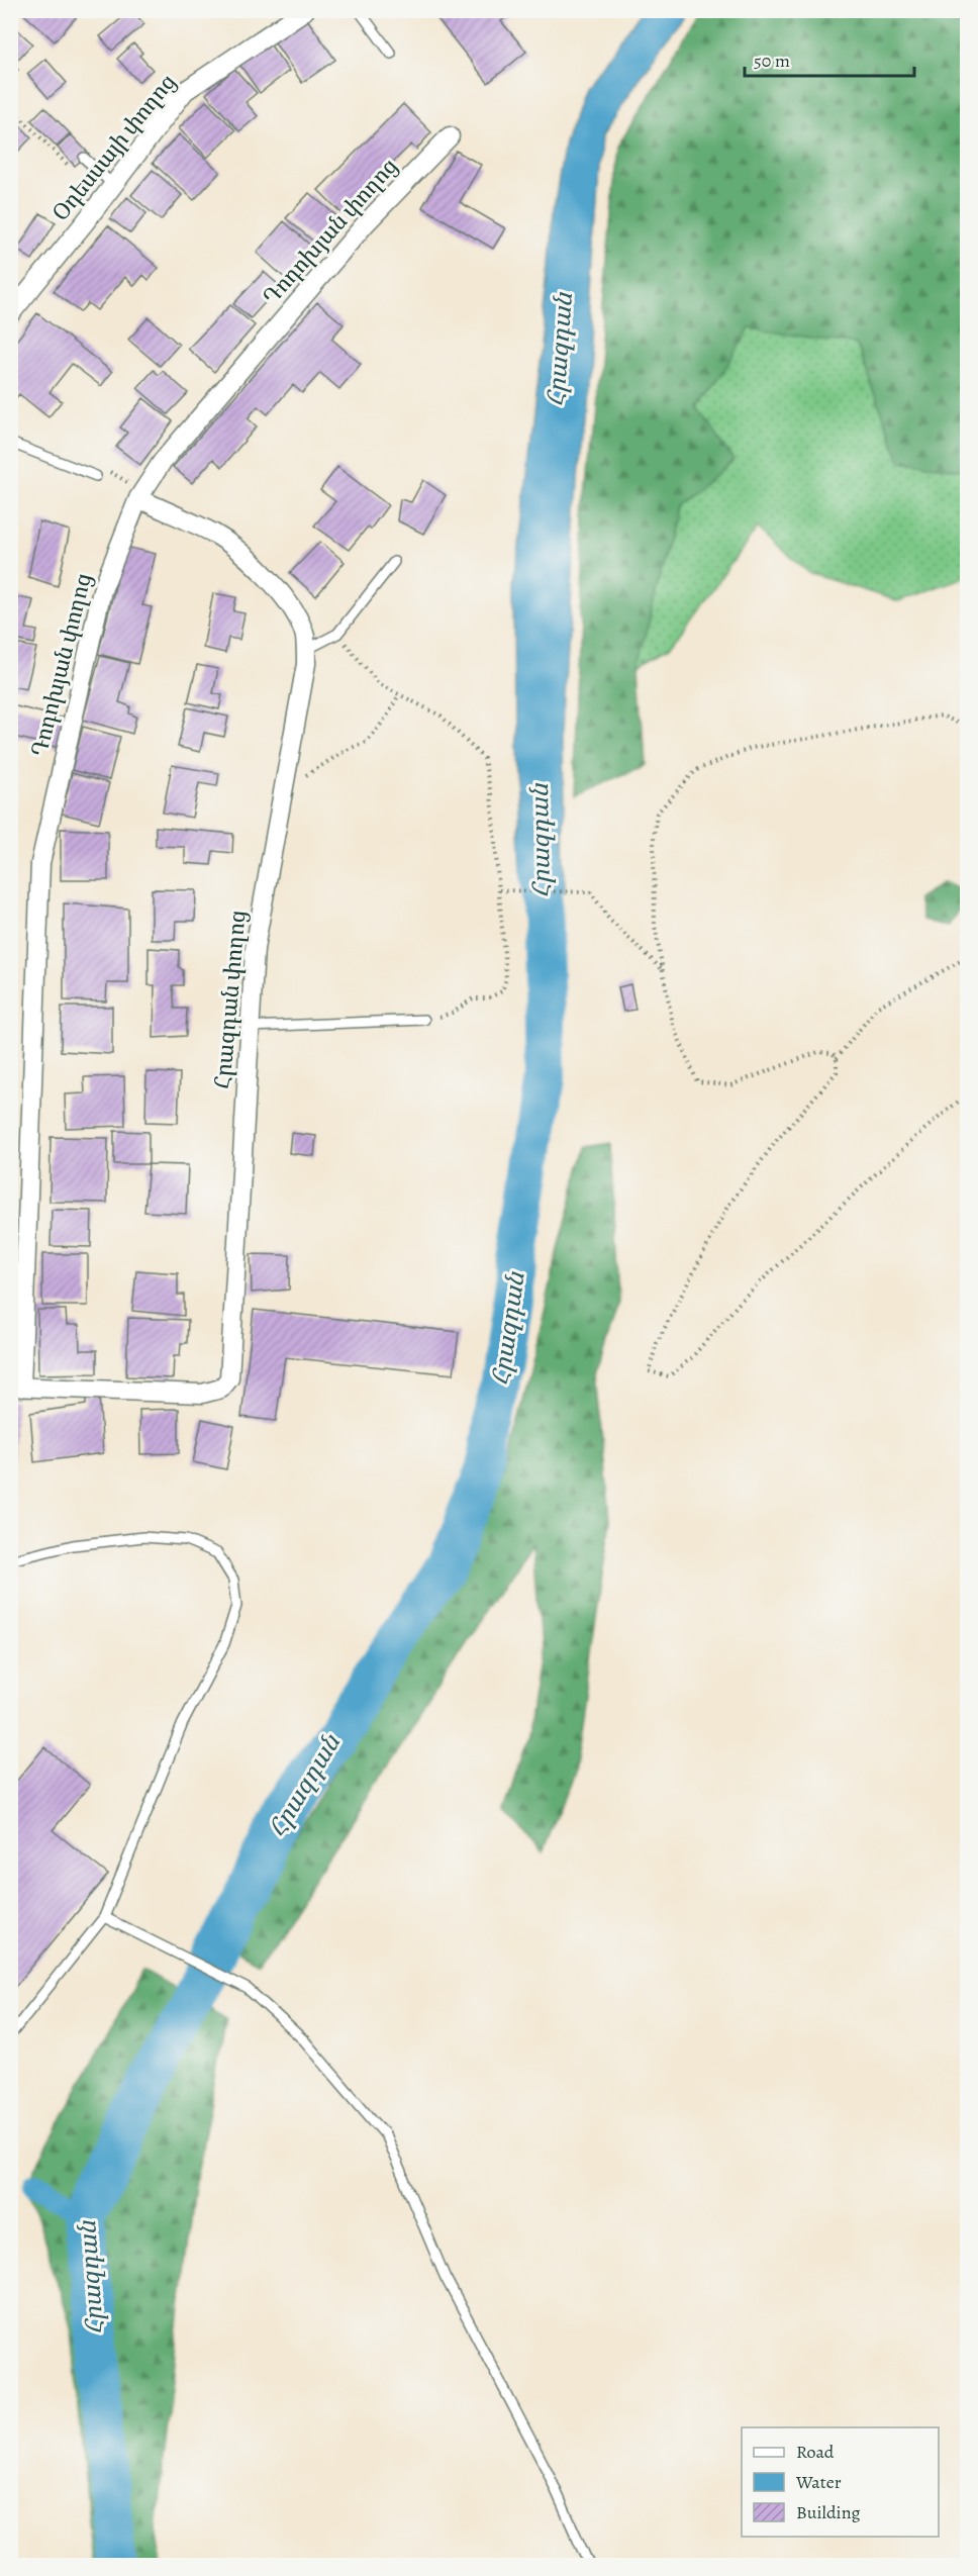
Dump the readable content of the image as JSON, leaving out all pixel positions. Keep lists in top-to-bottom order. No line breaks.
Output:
{"streets":{"street":["Օդեսսայի փողոց","Դոդոխյան փողոց","Հրազդան փողոց"]},"crossings":[["Դոդոխյան փողոց","Հրազդան փողոց"]],"water":["Հրազդան"],"legend":["Road","Water","Building"],"scale_bar":"50 m"}
